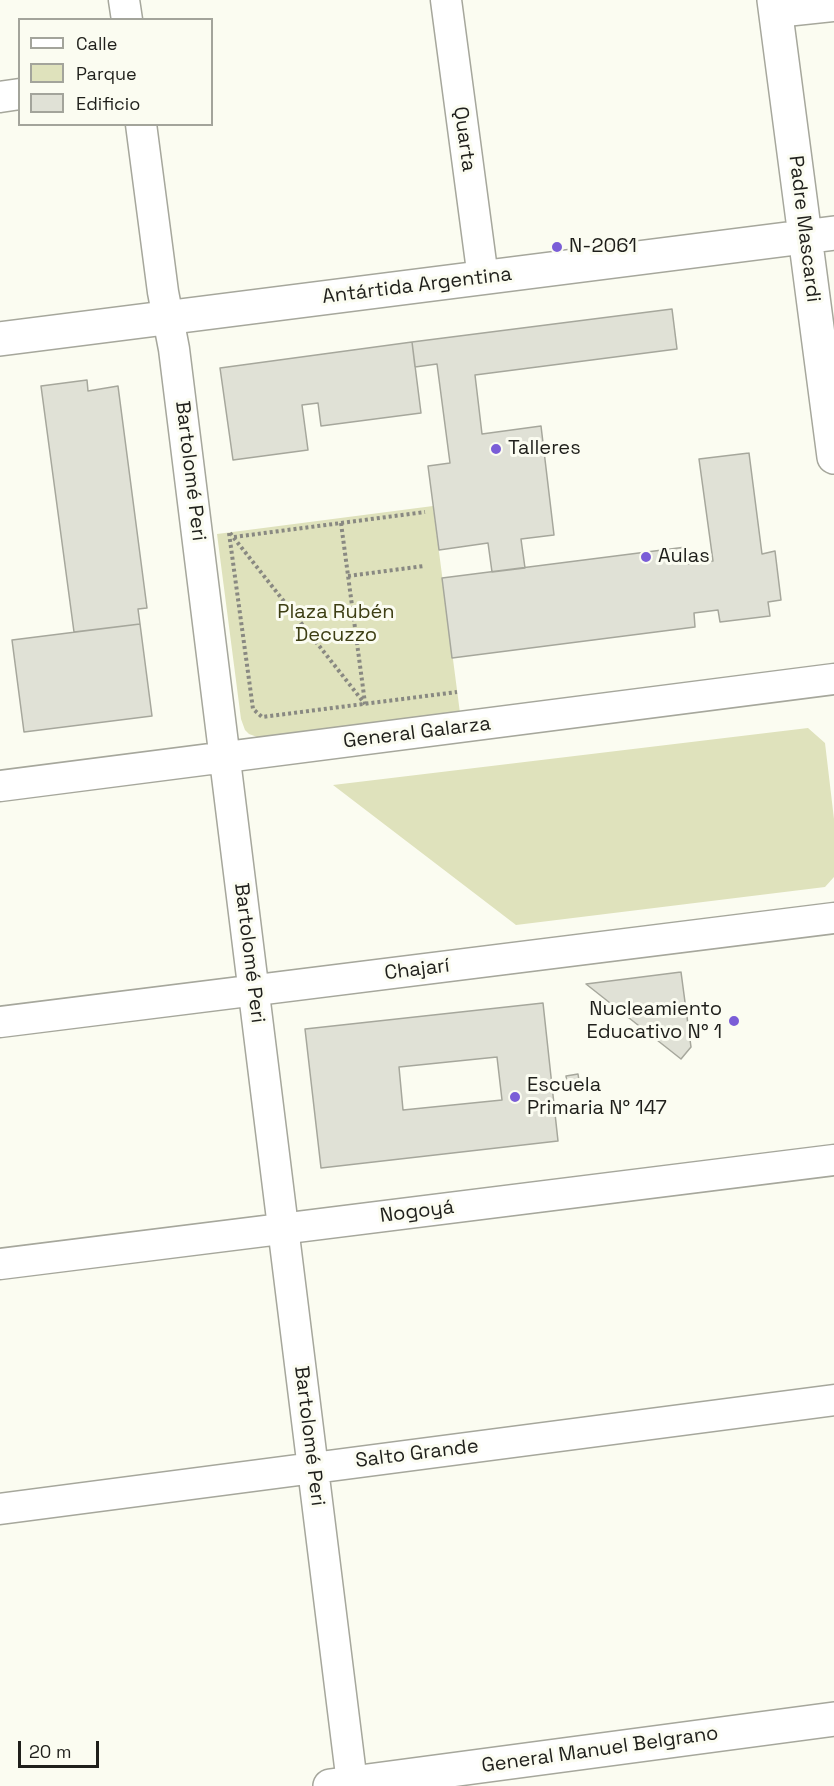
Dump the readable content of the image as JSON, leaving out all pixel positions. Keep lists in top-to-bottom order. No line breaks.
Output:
{"streets":{"main road":["Padre Mascardi","Antártida Argentina","General Manuel Belgrano"],"street":["Quarta","Bartolomé Peri","General Galarza","Chajarí","Nogoyá","Salto Grande"]},"crossings":[["Quarta","Antártida Argentina"],["Padre Mascardi","Antártida Argentina"],["Antártida Argentina","Bartolomé Peri"],["Bartolomé Peri","General Galarza"],["Bartolomé Peri","Chajarí"],["Bartolomé Peri","Nogoyá"],["Bartolomé Peri","Salto Grande"],["Bartolomé Peri","General Manuel Belgrano"]],"parks":["Plaza Rubén Decuzzo"],"places":["N-2061","Talleres","Aulas","Nucleamiento Educativo N° 1","Escuela Primaria N° 147"],"legend":["Calle","Parque","Edificio"],"scale_bar":"20 m"}
